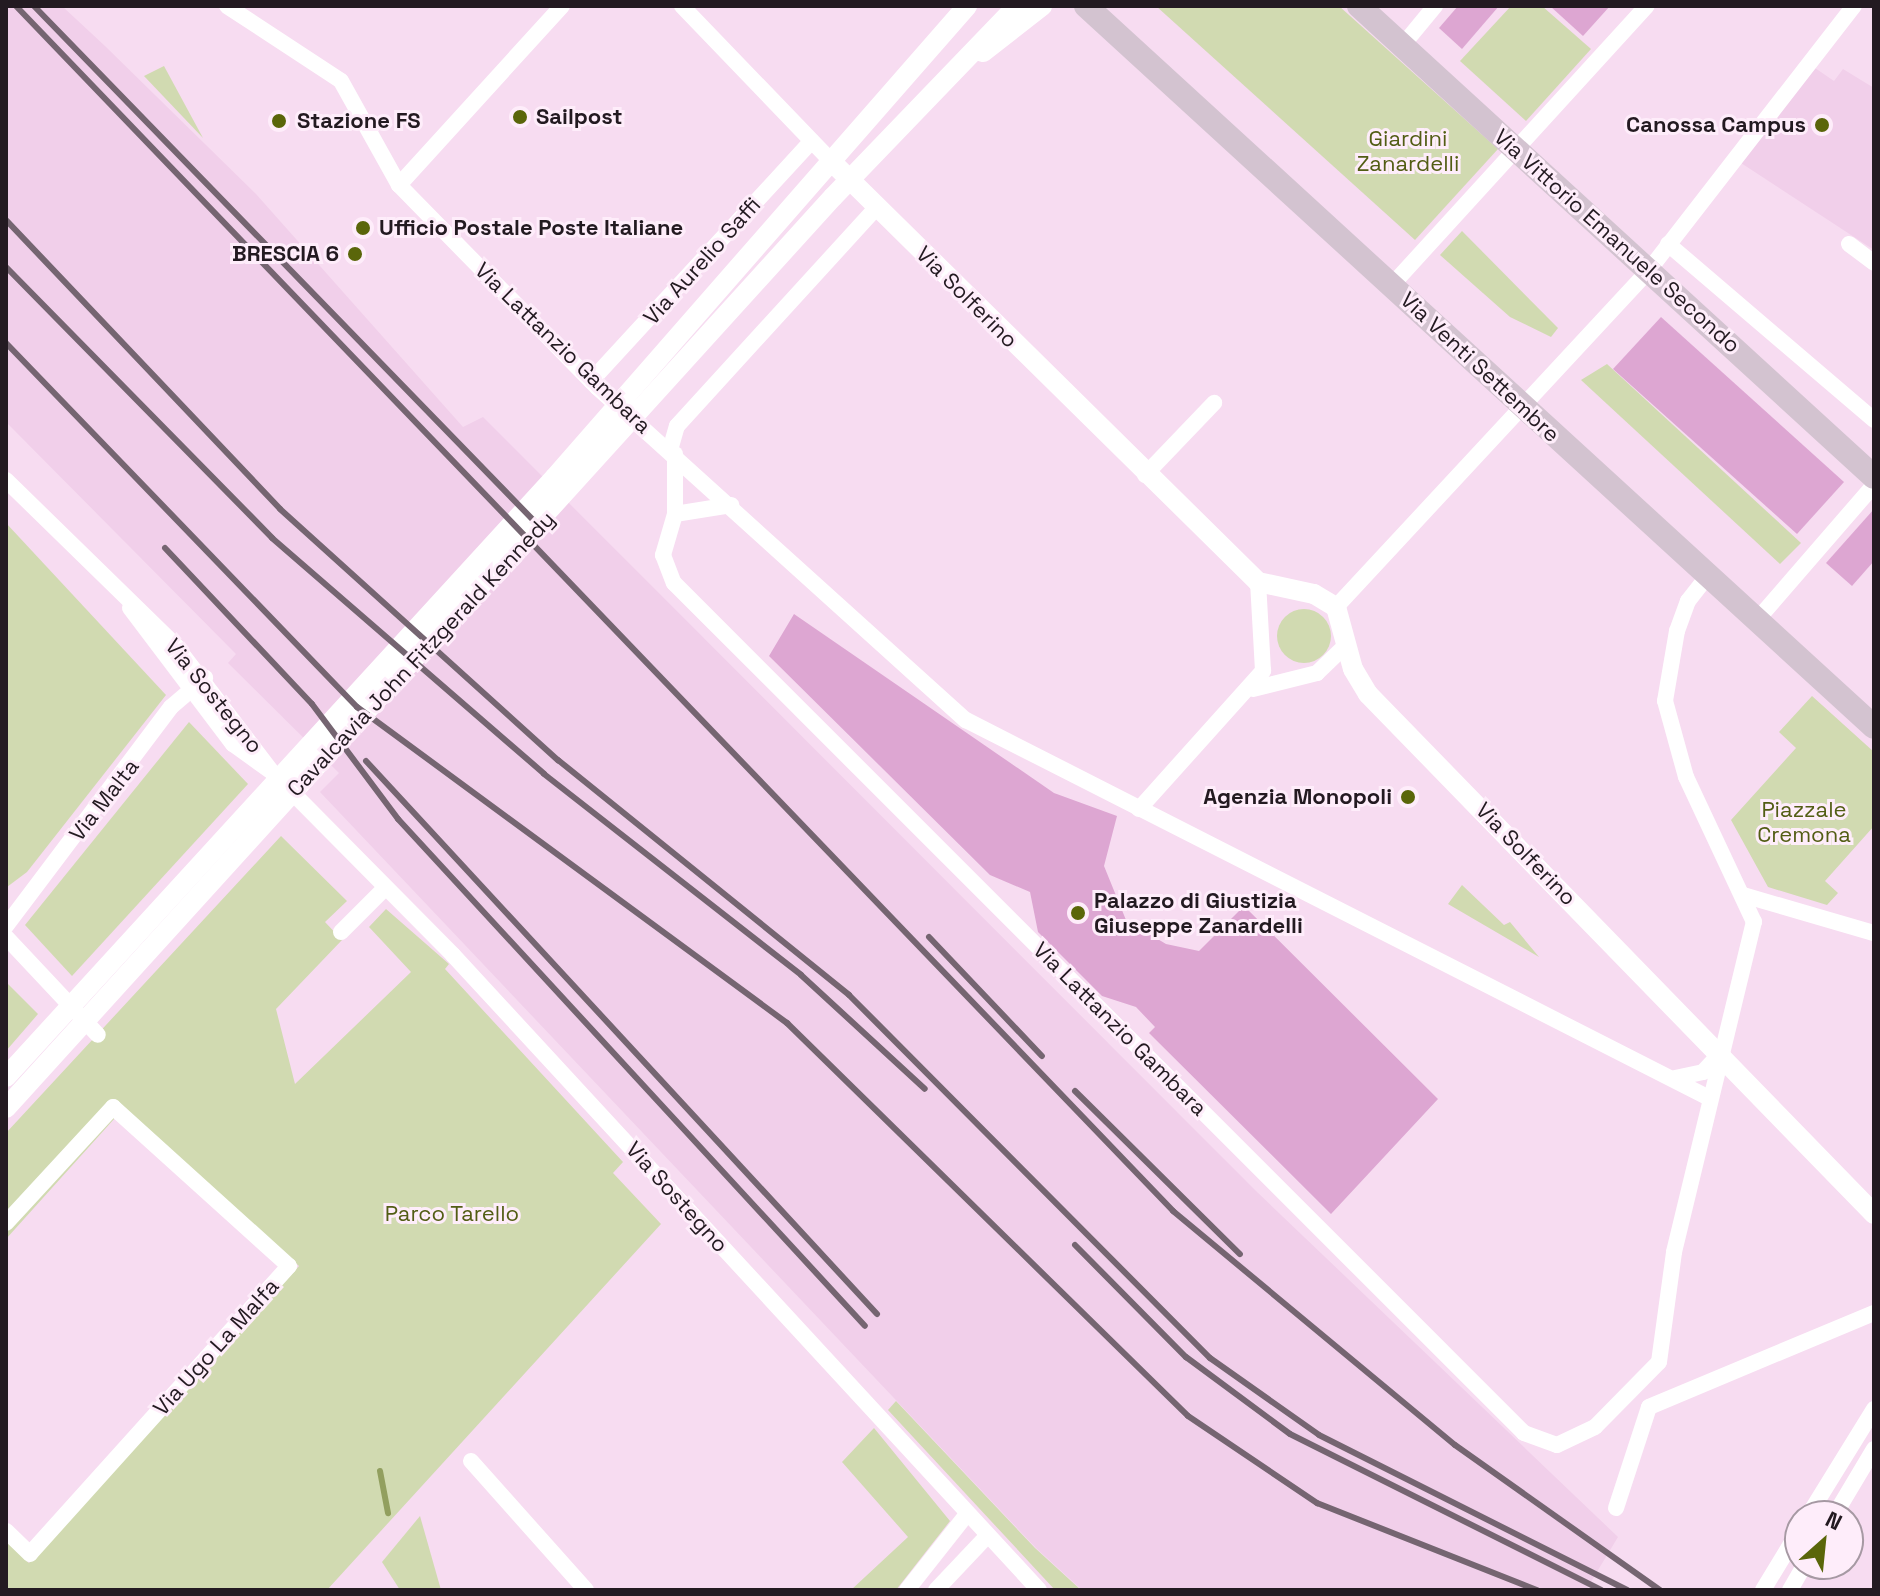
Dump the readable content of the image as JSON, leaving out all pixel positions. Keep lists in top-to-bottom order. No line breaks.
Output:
{"streets":{"main road":["Via Vittorio Emanuele Secondo","Via Venti Settembre"],"street":["Via Aurelio Saffi","Via Solferino","Via Lattanzio Gambara","Cavalcavia John Fitzgerald Kennedy","Via Sostegno","Via Malta","Via Ugo La Malfa"]},"crossings":[["Via Aurelio Saffi","Via Solferino"],["Via Aurelio Saffi","Via Lattanzio Gambara"],["Via Solferino","Cavalcavia John Fitzgerald Kennedy"],["Via Sostegno","Via Malta"]],"parks":["Giardini Zanardelli","Piazzale Cremona","Parco Tarello"],"places":["Sailpost","Stazione FS","Canossa Campus","Ufficio Postale Poste Italiane","BRESCIA 6","Agenzia Monopoli","Palazzo di Giustizia Giuseppe Zanardelli"],"north":"top right"}
